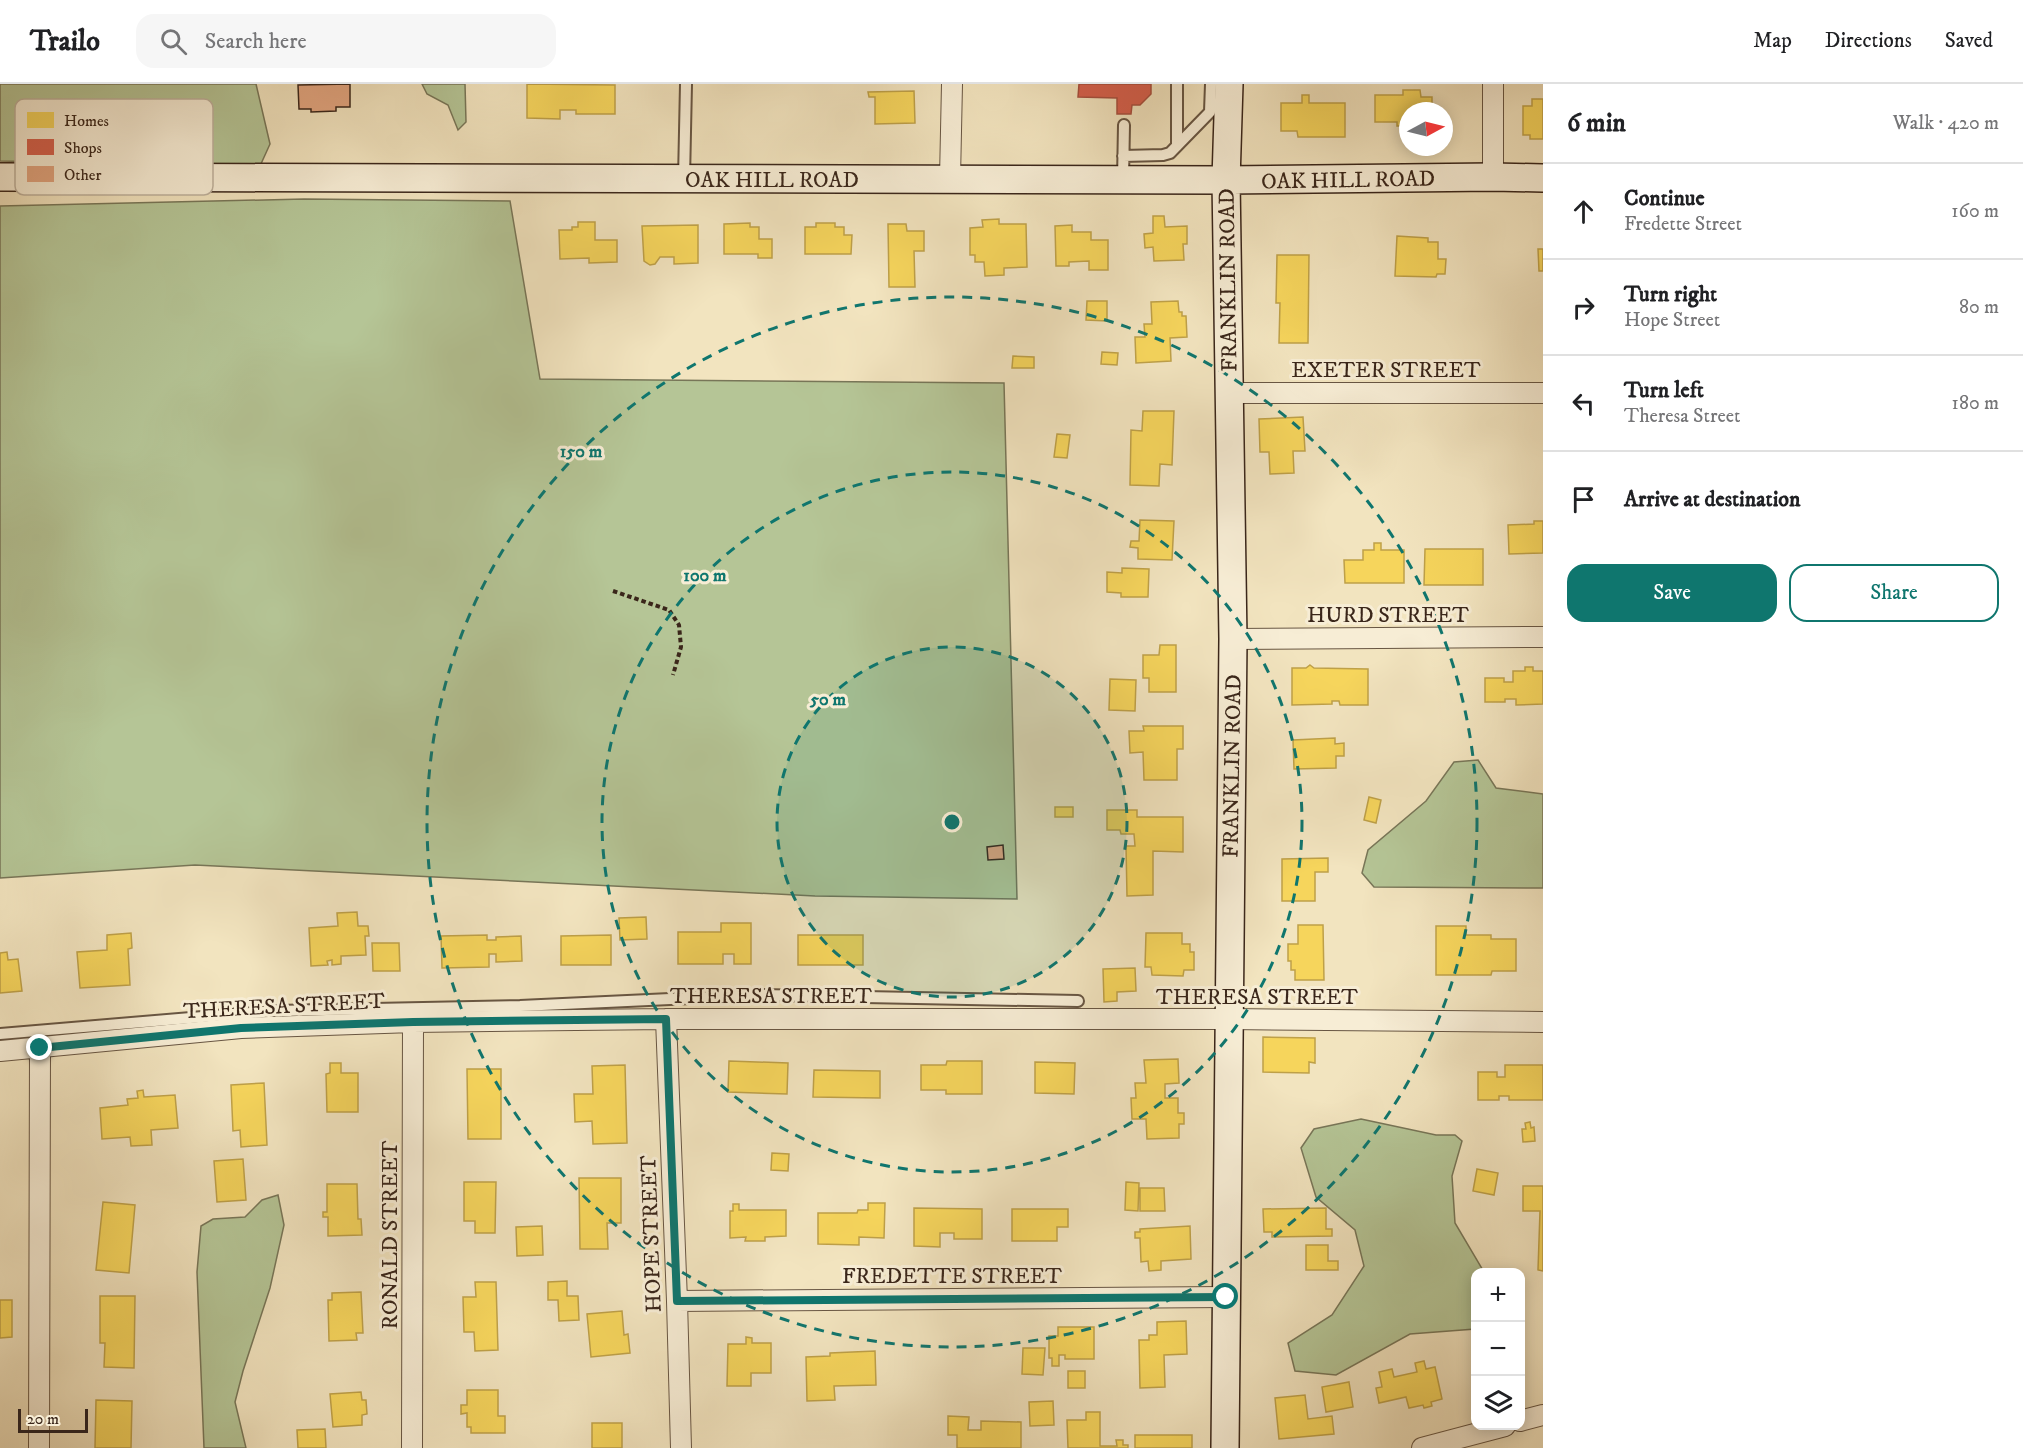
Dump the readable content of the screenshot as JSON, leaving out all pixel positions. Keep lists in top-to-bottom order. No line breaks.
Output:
{"streets":{"street":["OAK HILL ROAD","FRANKLIN ROAD","EXETER STREET","HURD STREET","THERESA STREET","HOPE STREET","RONALD STREET","FREDETTE STREET"]},"crossings":[["OAK HILL ROAD","FRANKLIN ROAD"],["FRANKLIN ROAD","EXETER STREET"],["FRANKLIN ROAD","HURD STREET"],["FRANKLIN ROAD","THERESA STREET"],["FRANKLIN ROAD","FREDETTE STREET"],["THERESA STREET","HOPE STREET"],["THERESA STREET","RONALD STREET"],["HOPE STREET","FREDETTE STREET"]],"legend":["Homes","Shops","Other"],"scale_bar":"20 m","north":"right","page":{"header":"Trailo","search":"Search here","nav":["Map","Directions","Saved"],"heading":["6 min","Walk · 420 m"],"list":[["Continue","Fredette Street","160 m"],["Turn right","Hope Street","80 m"],["Turn left","Theresa Street","180 m"],"Arrive at destination"],"buttons":["Save","Share"],"map_buttons":["+","−"],"scale":"20 m"},"rings":["150 m","100 m","50 m"]}
